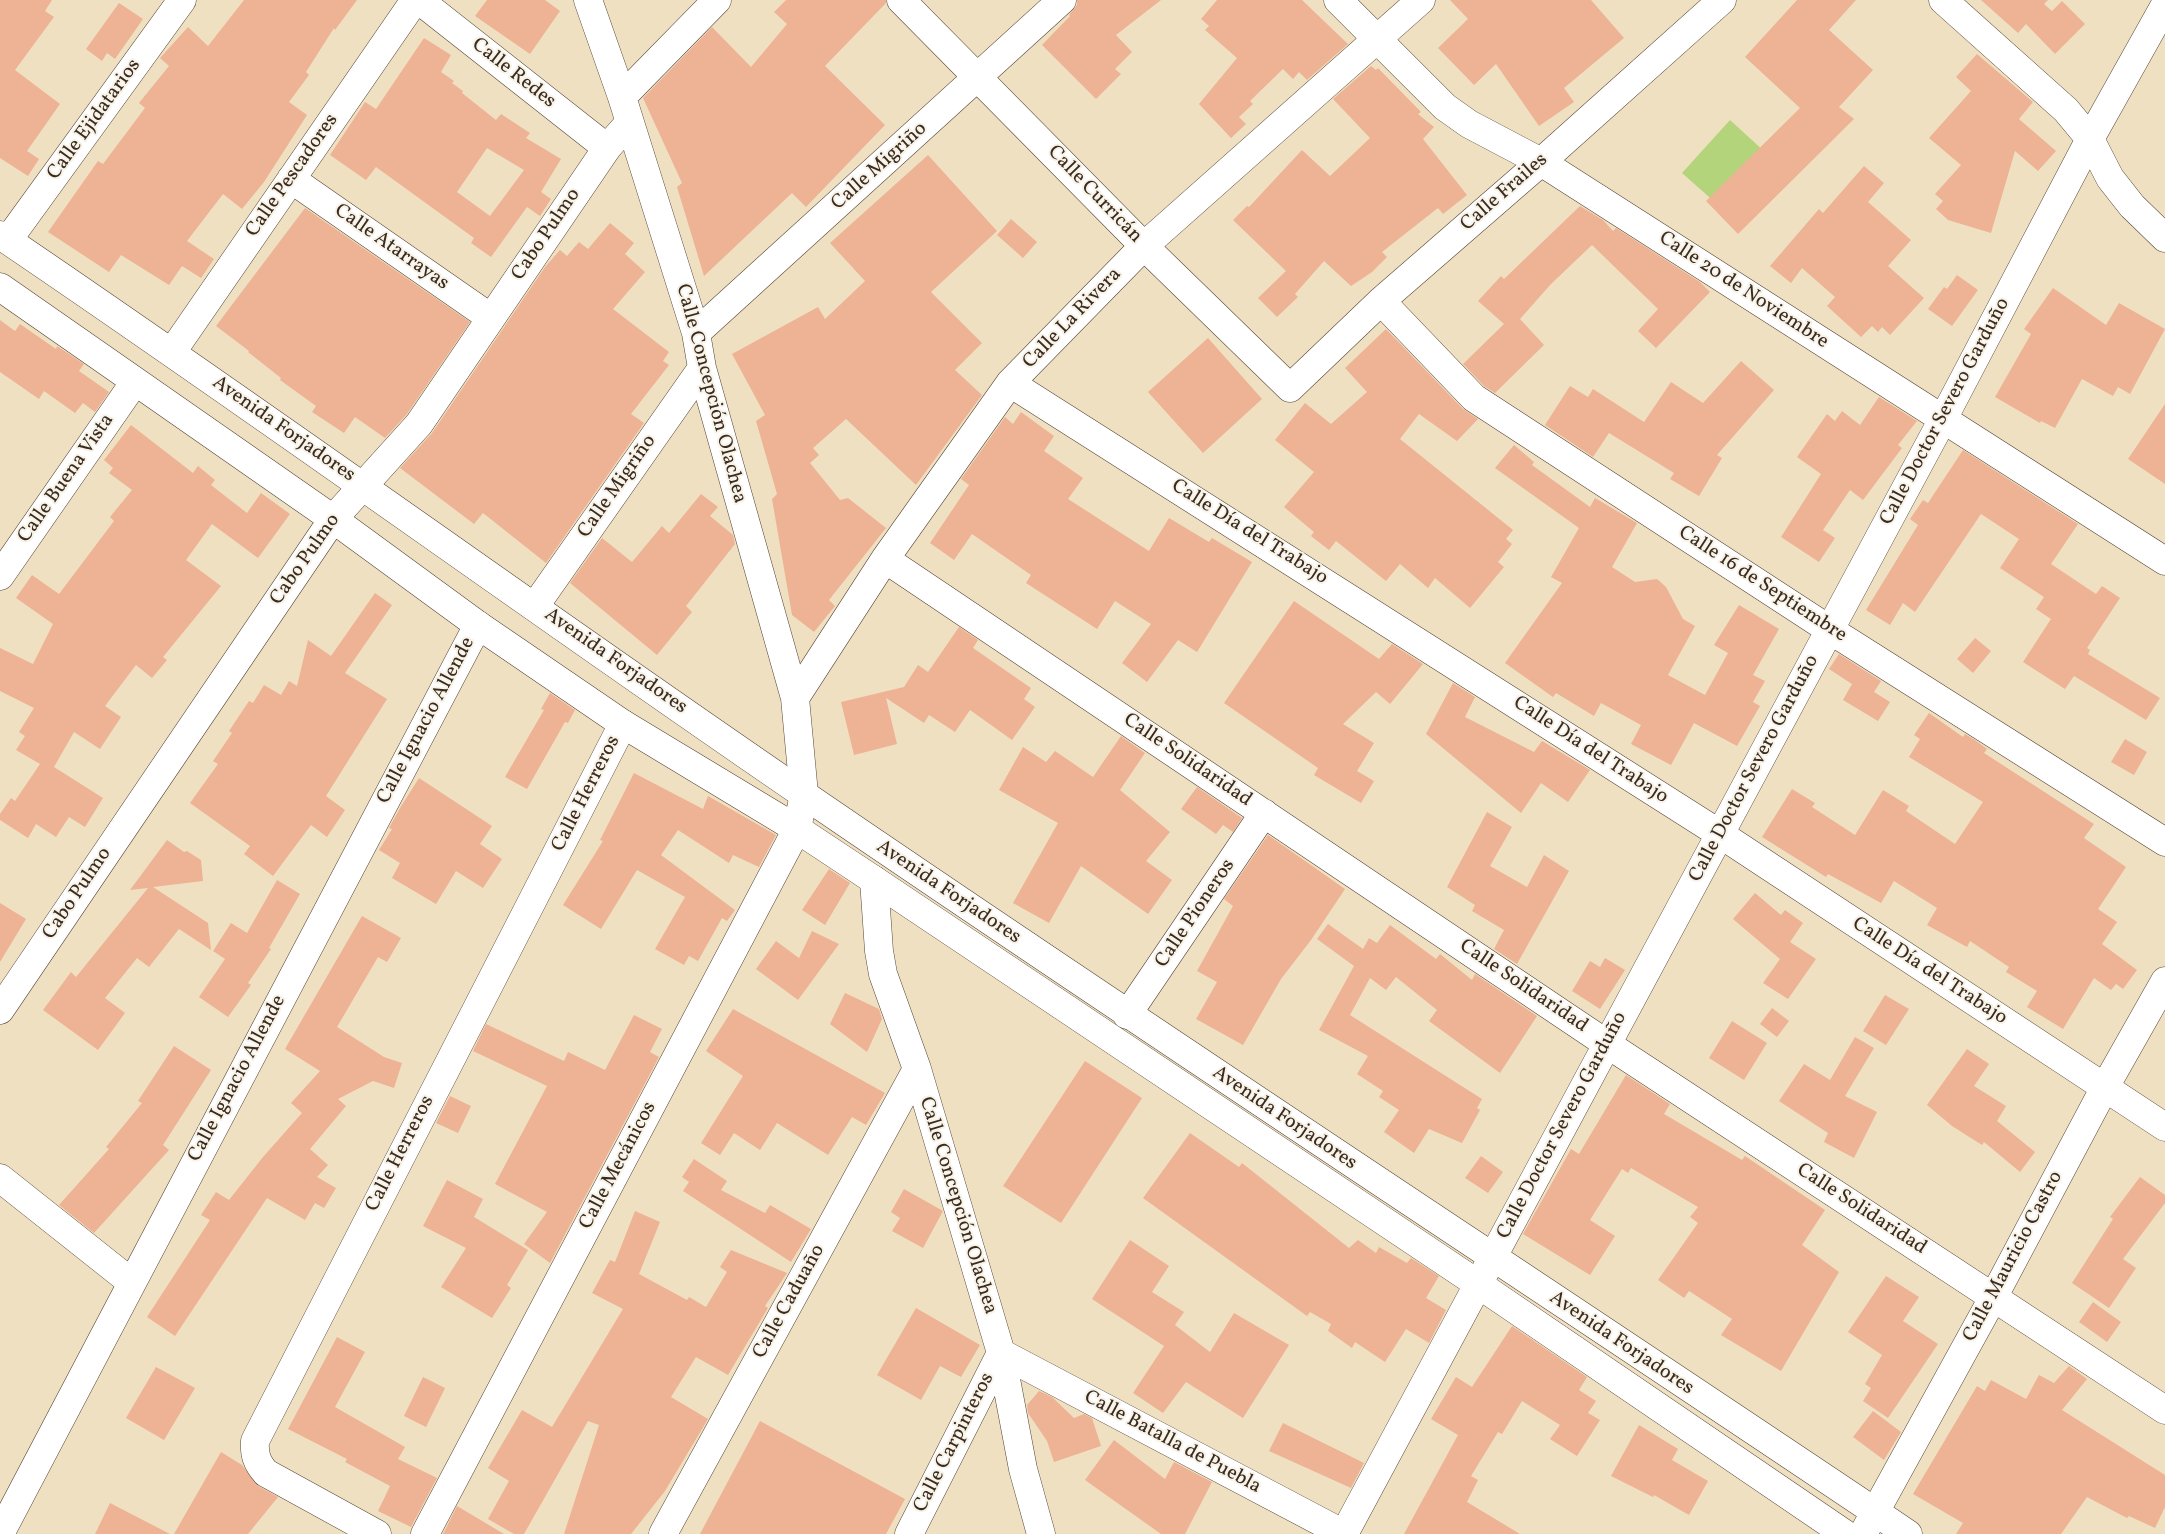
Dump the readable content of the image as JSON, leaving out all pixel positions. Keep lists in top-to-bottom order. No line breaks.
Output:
{"streets":{"street":["Calle Redes","Calle Ejidatarios","Calle Migriño","Calle Pescadores","Calle Frailes","Calle Curricán","Cabo Pulmo","Calle Atarrayas","Calle 20 de Noviembre","Calle La Rivera","Calle Concepción Olachea","Calle Doctor Severo Garduño","Avenida Forjadores","Calle Buena Vista","Calle Día del Trabajo","Calle 16 de Septiembre","Calle Ignacio Allende","Calle Solidaridad","Calle Herreros","Calle Pioneros","Calle Mecánicos","Calle Mauricio Castro","Calle Caduaño","Calle Carpinteros","Calle Batalla de Puebla"]},"crossings":[["Calle Redes","Cabo Pulmo"],["Calle Ejidatarios","Avenida Forjadores"],["Calle Migriño","Calle Curricán"],["Calle Migriño","Calle Concepción Olachea"],["Calle Migriño","Avenida Forjadores"],["Calle Pescadores","Calle Atarrayas"],["Calle Pescadores","Avenida Forjadores"],["Calle Frailes","Calle Curricán"],["Calle Frailes","Calle 20 de Noviembre"],["Calle Frailes","Calle 16 de Septiembre"],["Calle Curricán","Calle La Rivera"],["Cabo Pulmo","Calle Atarrayas"],["Cabo Pulmo","Calle Concepción Olachea"],["Cabo Pulmo","Avenida Forjadores"],["Calle 20 de Noviembre","Calle La Rivera"],["Calle 20 de Noviembre","Calle Doctor Severo Garduño"],["Calle La Rivera","Calle Concepción Olachea"],["Calle La Rivera","Calle Día del Trabajo"],["Calle La Rivera","Calle Solidaridad"],["Calle Concepción Olachea","Avenida Forjadores"],["Calle Concepción Olachea","Calle Mecánicos"],["Calle Concepción Olachea","Calle Caduaño"],["Calle Concepción Olachea","Calle Carpinteros"],["Calle Concepción Olachea","Calle Batalla de Puebla"],["Calle Doctor Severo Garduño","Avenida Forjadores"],["Calle Doctor Severo Garduño","Calle Día del Trabajo"],["Calle Doctor Severo Garduño","Calle 16 de Septiembre"],["Calle Doctor Severo Garduño","Calle Solidaridad"],["Calle Doctor Severo Garduño","Calle Batalla de Puebla"],["Avenida Forjadores","Calle Buena Vista"],["Avenida Forjadores","Calle Ignacio Allende"],["Avenida Forjadores","Calle Herreros"],["Avenida Forjadores","Calle Pioneros"],["Avenida Forjadores","Calle Mecánicos"],["Avenida Forjadores","Calle Mauricio Castro"],["Calle Día del Trabajo","Calle Mauricio Castro"],["Calle Solidaridad","Calle Pioneros"],["Calle Solidaridad","Calle Mauricio Castro"],["Calle Carpinteros","Calle Batalla de Puebla"]]}
